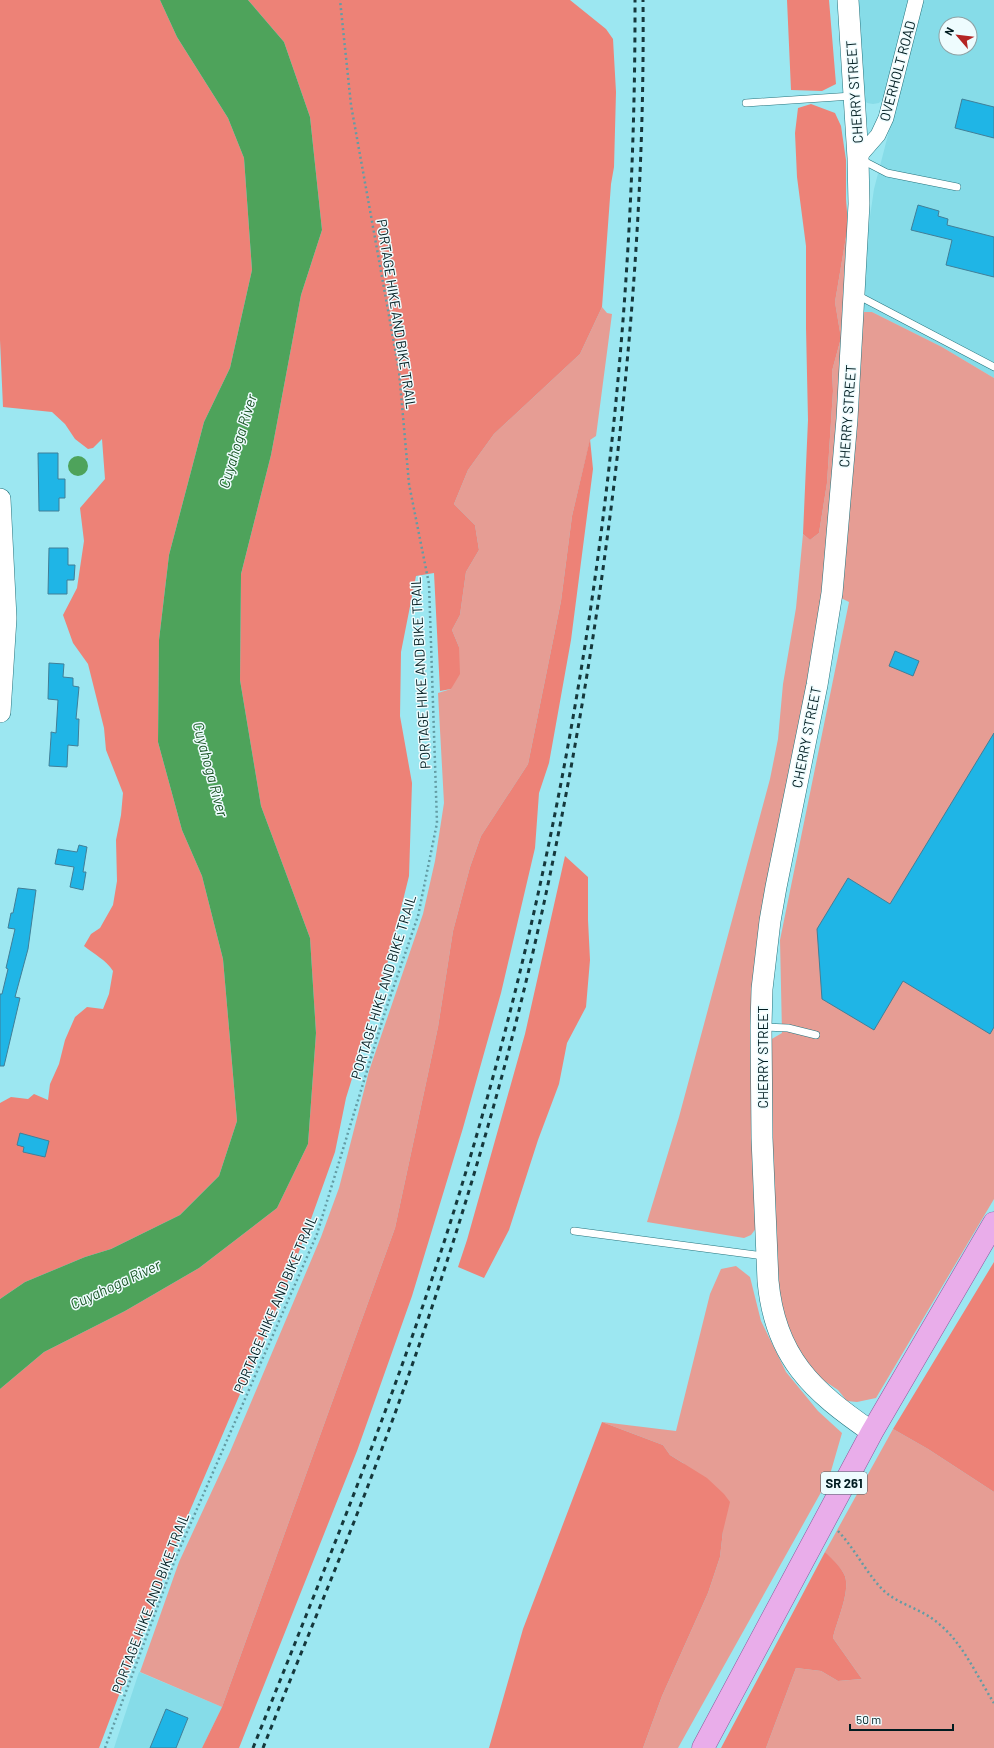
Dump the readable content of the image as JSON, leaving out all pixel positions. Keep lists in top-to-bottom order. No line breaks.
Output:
{"streets":{"main road":["SR 261"],"street":["OVERHOLT ROAD","CHERRY STREET"],"path":["PORTAGE HIKE AND BIKE TRAIL"]},"crossings":[["OVERHOLT ROAD","CHERRY STREET"],["CHERRY STREET","SR 261"]],"water":["Cuyahoga River"],"scale_bar":"50 m","north":"top left"}
